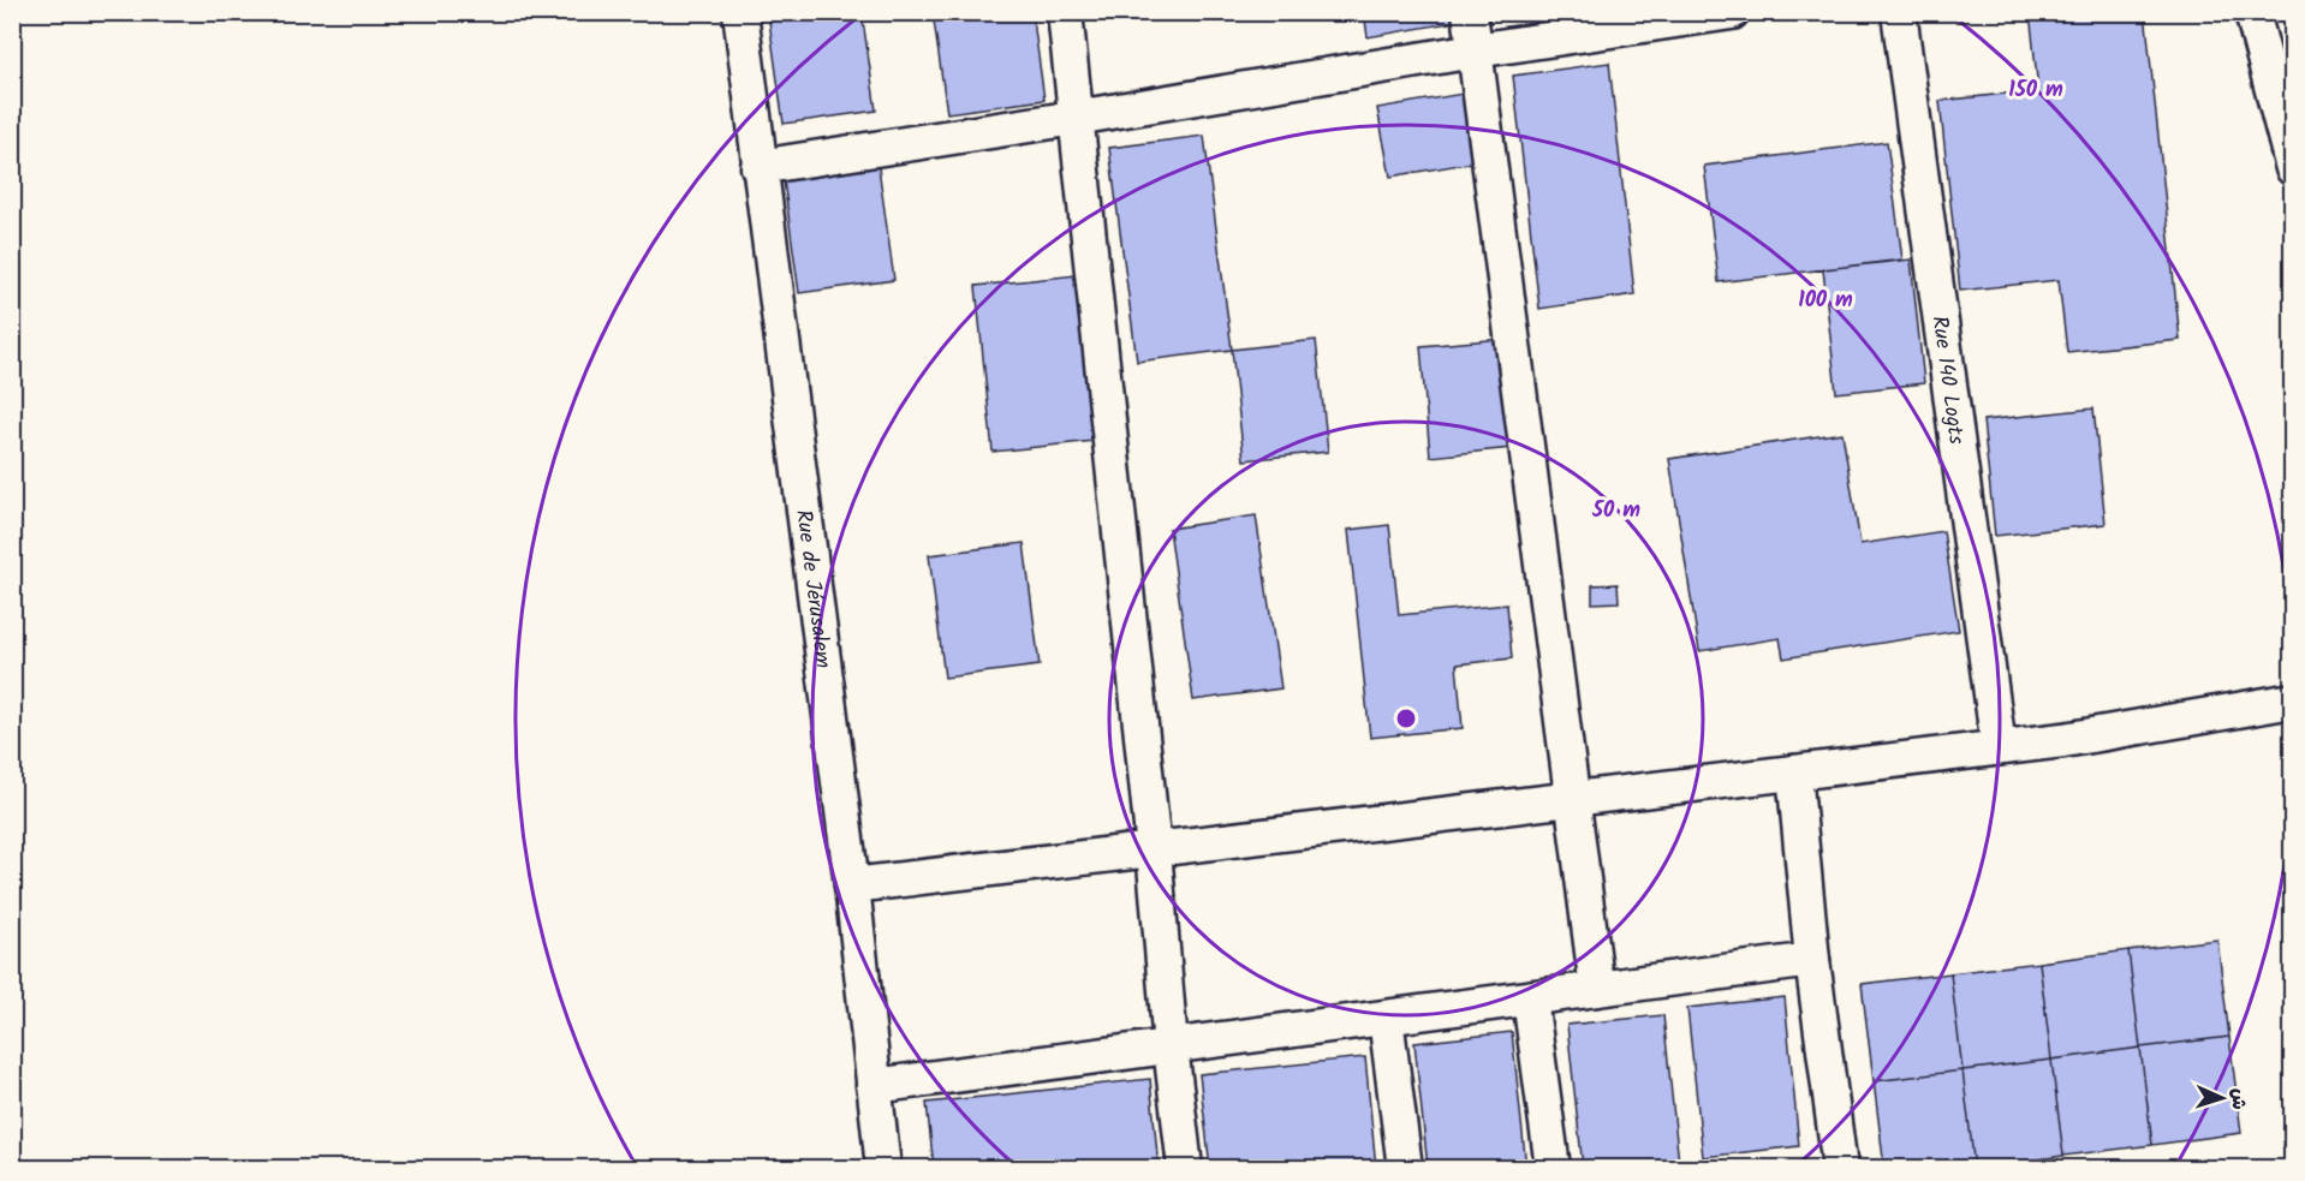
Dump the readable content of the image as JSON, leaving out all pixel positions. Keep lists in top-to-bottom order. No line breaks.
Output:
{"streets":{"street":["Rue 140 Logts","Rue de Jérusalem"]},"north":"right","rings":["150 m","100 m","50 m"]}
